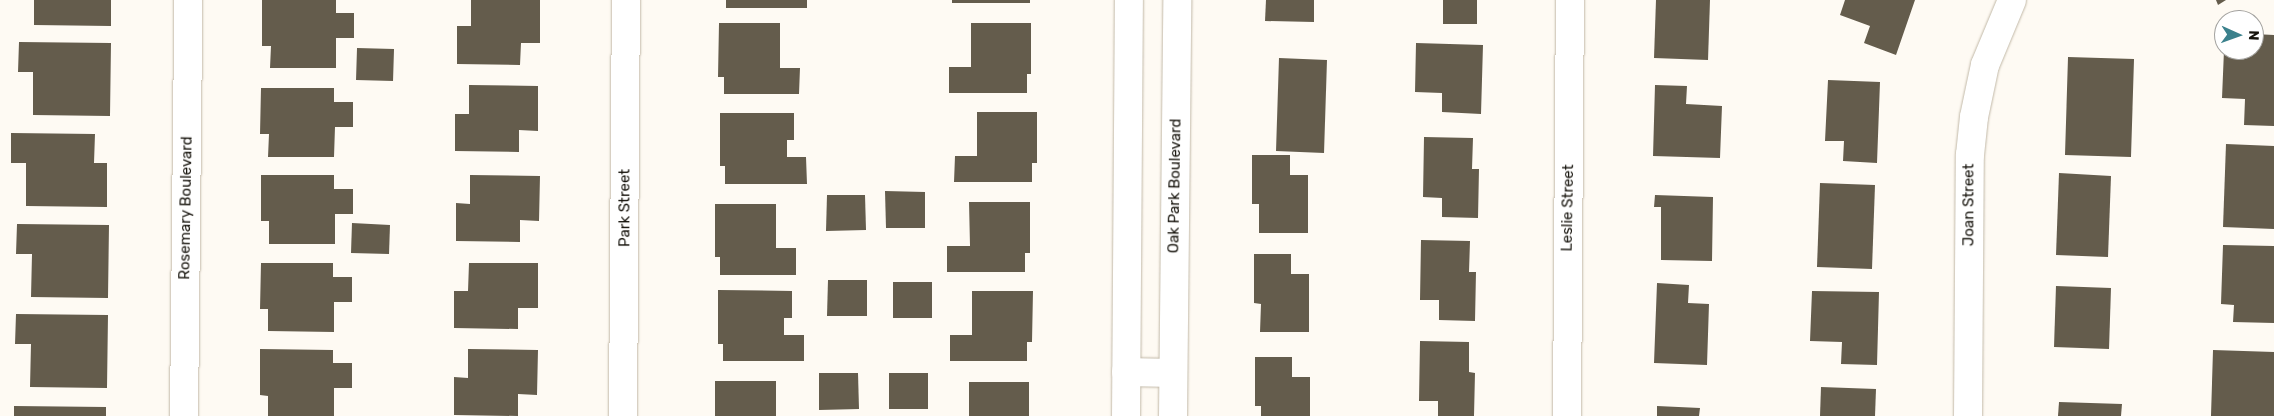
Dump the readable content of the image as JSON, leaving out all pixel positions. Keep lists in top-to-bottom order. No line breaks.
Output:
{"streets":{"street":["Oak Park Boulevard","Joan Street","Rosemary Boulevard","Park Street","Leslie Street"]},"north":"right"}
